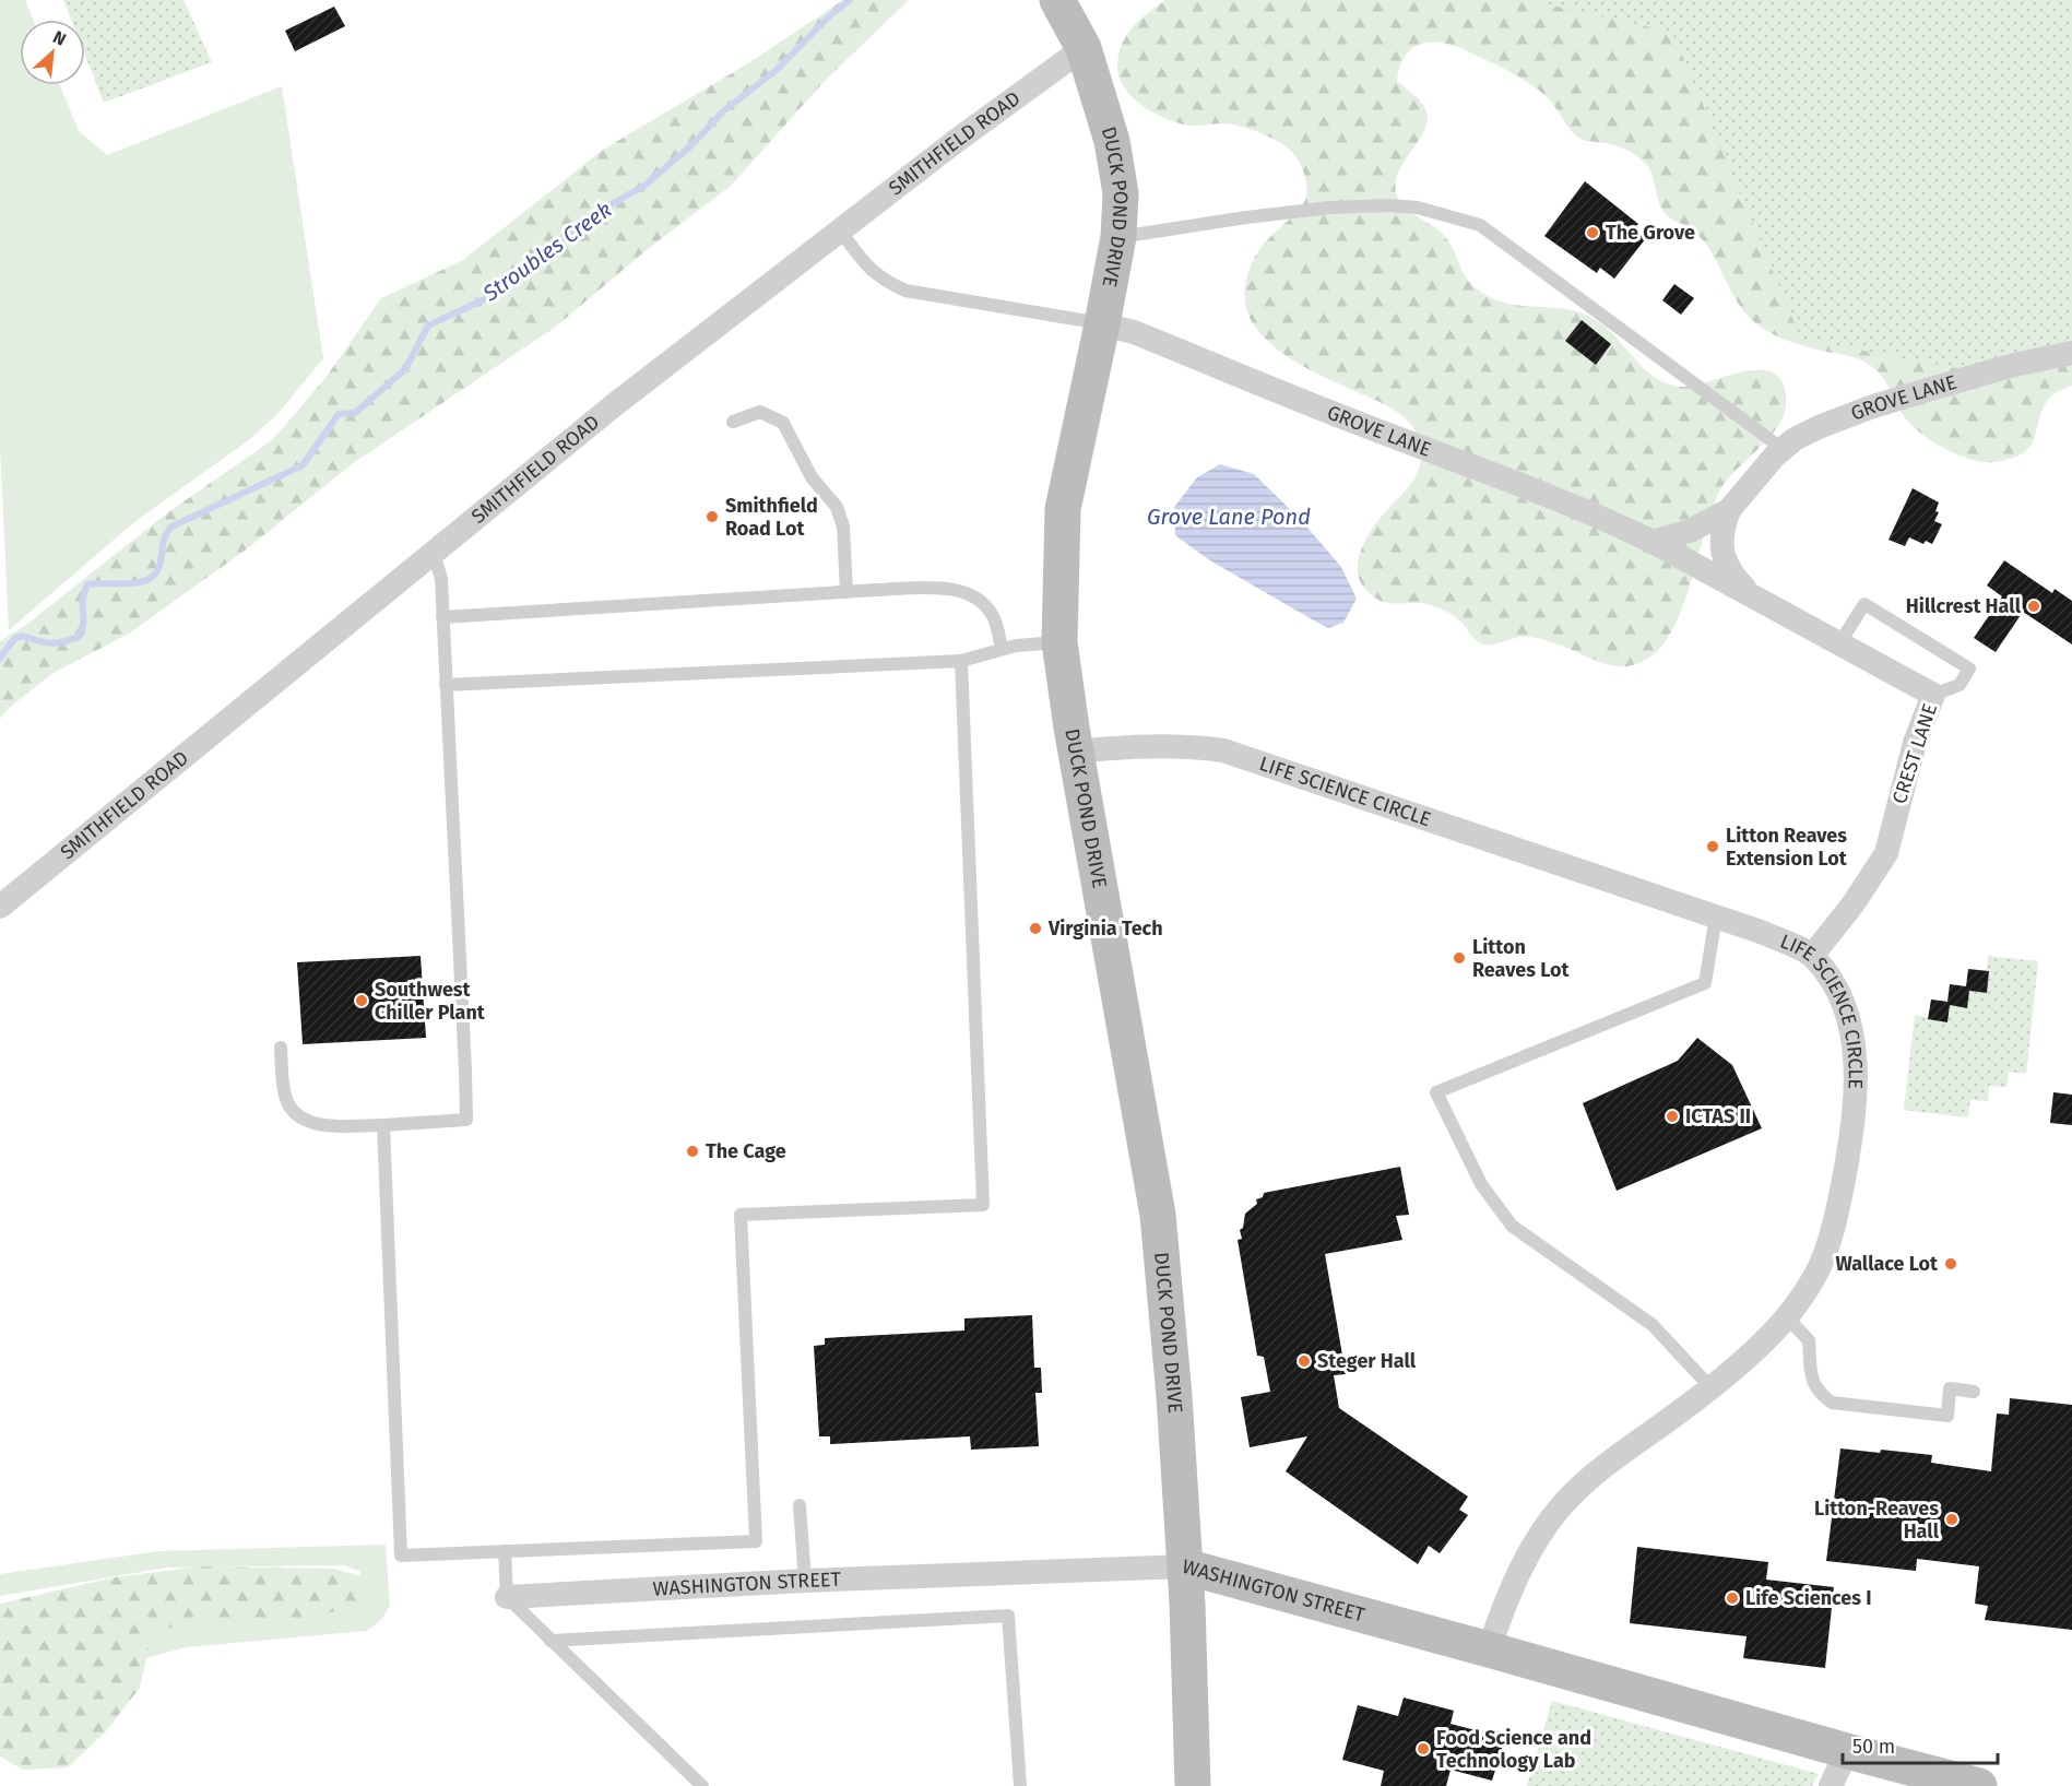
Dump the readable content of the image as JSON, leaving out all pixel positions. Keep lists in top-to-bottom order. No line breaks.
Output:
{"streets":{"street":["SMITHFIELD ROAD","DUCK POND DRIVE","GROVE LANE","CREST LANE","LIFE SCIENCE CIRCLE","WASHINGTON STREET"]},"crossings":[["SMITHFIELD ROAD","DUCK POND DRIVE"],["DUCK POND DRIVE","GROVE LANE"],["DUCK POND DRIVE","LIFE SCIENCE CIRCLE"],["DUCK POND DRIVE","WASHINGTON STREET"],["GROVE LANE","CREST LANE"],["CREST LANE","LIFE SCIENCE CIRCLE"],["LIFE SCIENCE CIRCLE","WASHINGTON STREET"]],"water":["Stroubles Creek","Grove Lane Pond"],"places":["The Grove","Smithfield Road Lot","Hillcrest Hall","Litton Reaves Extension Lot","Virginia Tech","Litton Reaves Lot","Southwest Chiller Plant","ICTAS II","The Cage","Wallace Lot","Steger Hall","Litton-Reaves Hall","Life Sciences I","Food Science and Technology Lab"],"scale_bar":"50 m","north":"top right"}
